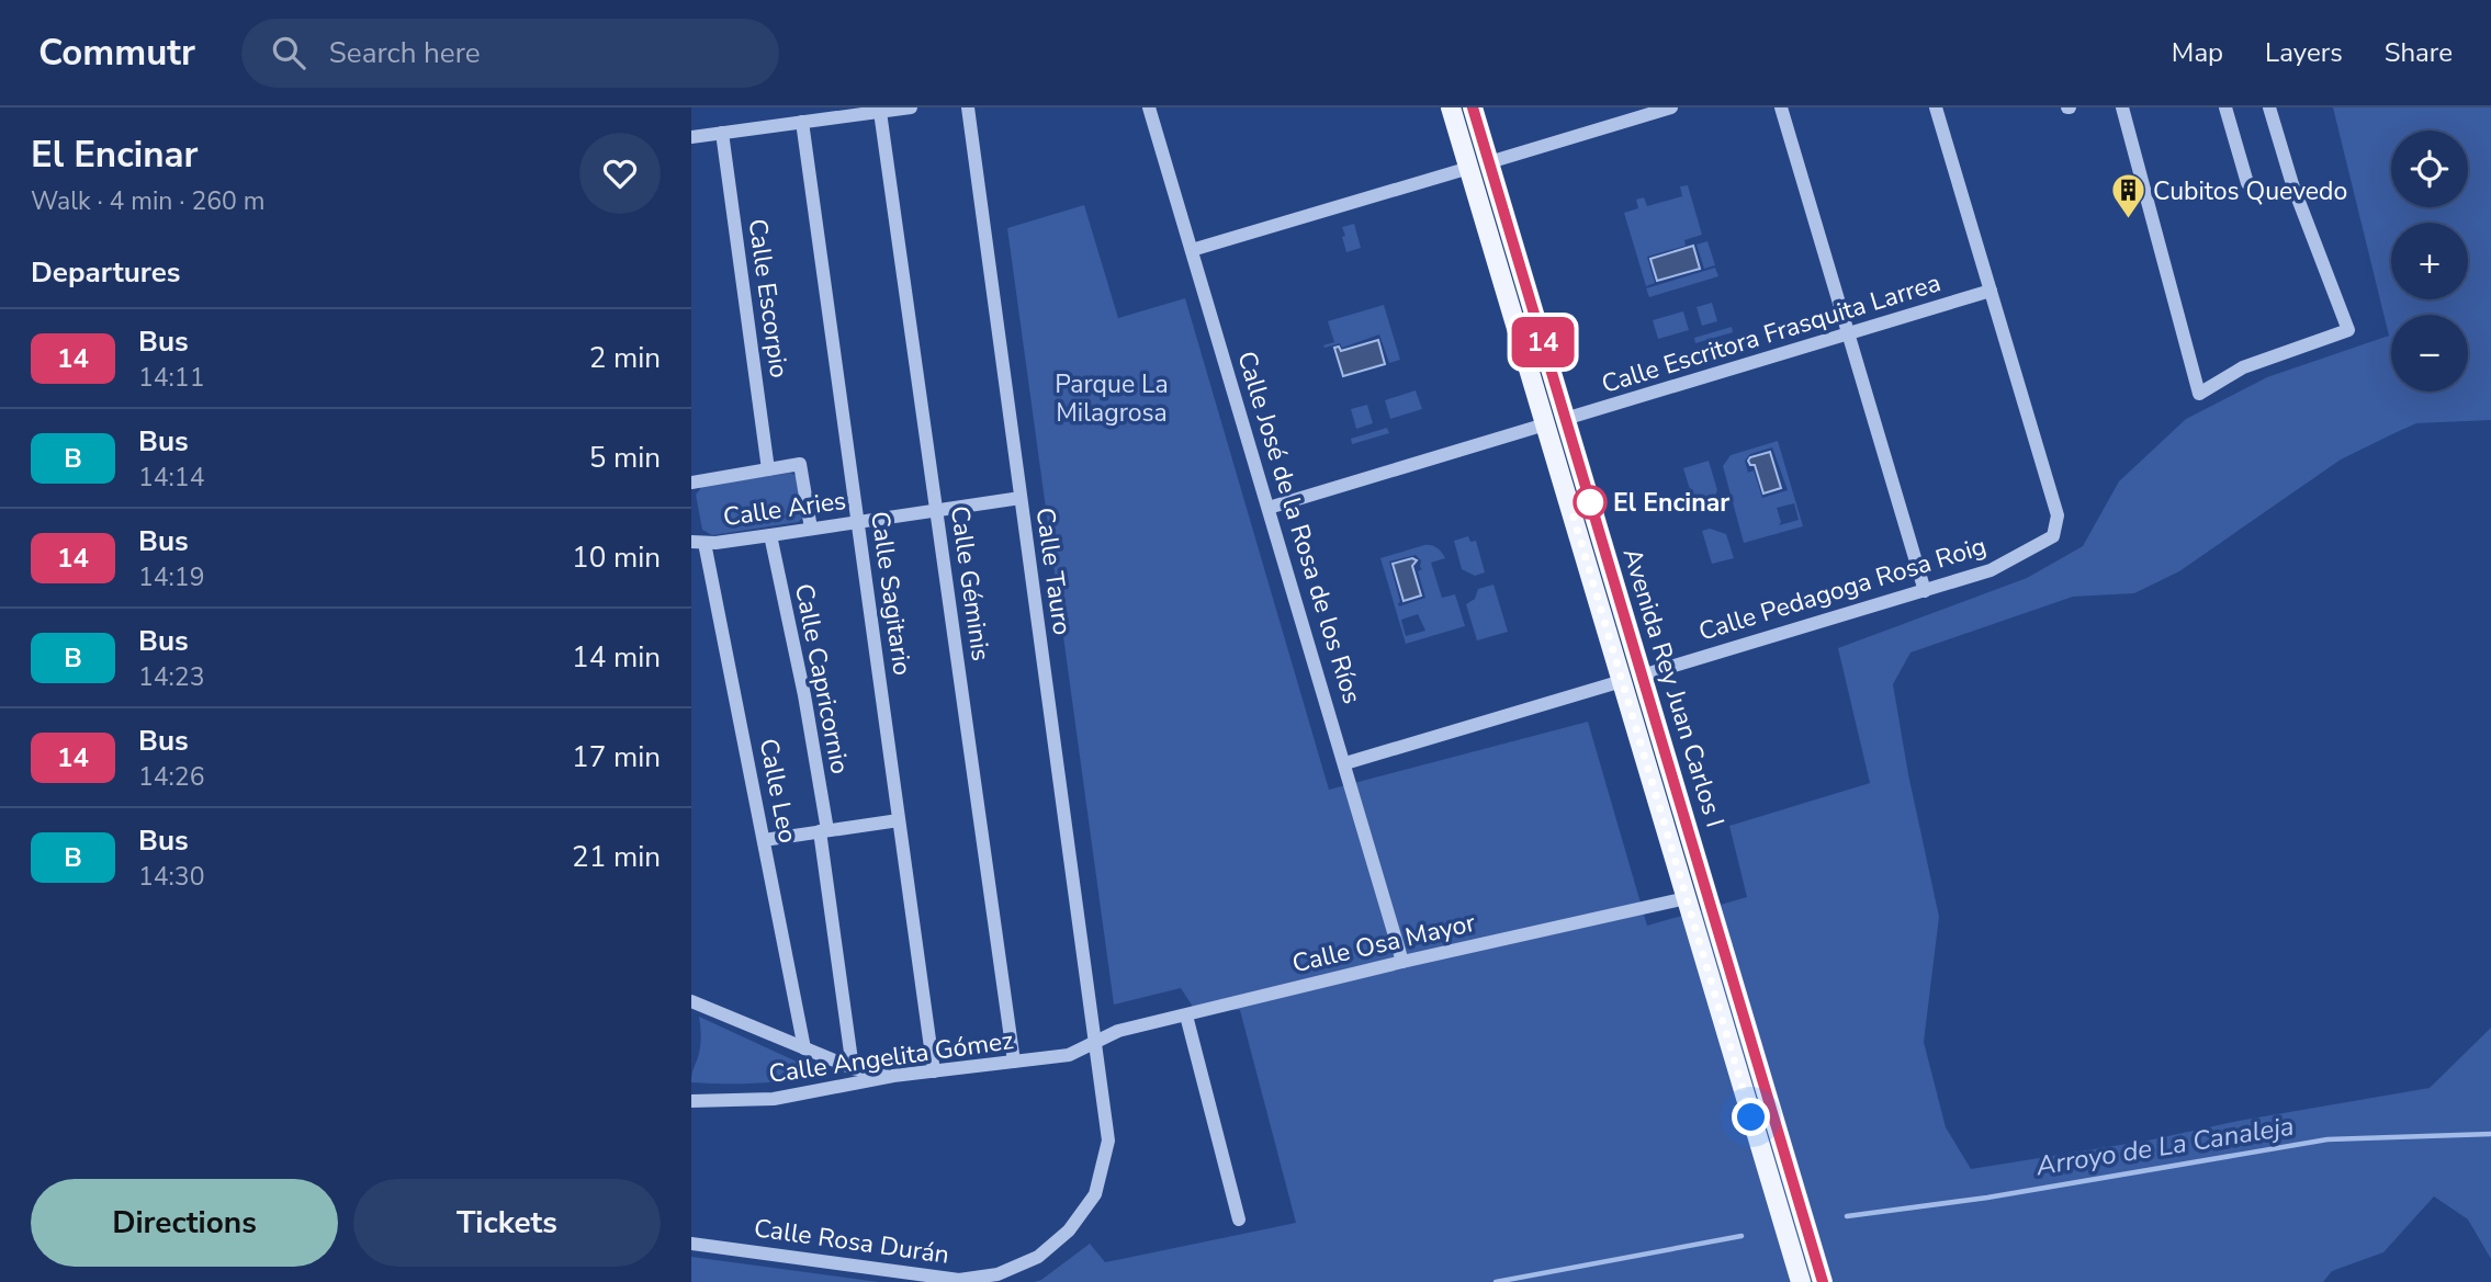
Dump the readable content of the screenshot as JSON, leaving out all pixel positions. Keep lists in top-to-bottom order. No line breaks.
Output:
{"streets":{"main road":["Avenida Rey Juan Carlos I"],"street":["Calle Escorpio","Calle Escritora Frasquita Larrea","Calle Aries","Calle José de la Rosa de los Ríos","Calle Tauro","Calle Géminis","Calle Pedagoga Rosa Roig","Calle Sagitario","Calle Capricornio","Calle Leo","Calle Osa Mayor","Calle Angelita Gómez","Calle Rosa Durán"]},"crossings":[["Calle Escritora Frasquita Larrea","Calle Pedagoga Rosa Roig"],["Calle Escritora Frasquita Larrea","Avenida Rey Juan Carlos I"],["Calle Aries","Calle Tauro"],["Calle Aries","Calle Géminis"],["Calle Aries","Calle Sagitario"],["Calle Aries","Calle Capricornio"],["Calle Aries","Calle Leo"],["Calle José de la Rosa de los Ríos","Calle Osa Mayor"],["Calle Tauro","Calle Osa Mayor"],["Calle Tauro","Calle Angelita Gómez"],["Calle Tauro","Calle Rosa Durán"],["Calle Géminis","Calle Angelita Gómez"],["Calle Pedagoga Rosa Roig","Avenida Rey Juan Carlos I"],["Calle Sagitario","Calle Angelita Gómez"],["Avenida Rey Juan Carlos I","Calle Osa Mayor"],["Calle Osa Mayor","Calle Angelita Gómez"],["Calle Osa Mayor","Calle Rosa Durán"],["Calle Angelita Gómez","Calle Rosa Durán"]],"water":["Arroyo de La Canaleja"],"parks":["Parque La Milagrosa"],"places":{"building":["Cubitos Quevedo"],"other":["El Encinar"]},"lines":["bus line 14"],"page":{"header":"Commutr","search":"Search here","nav":["Map","Layers","Share"],"heading":[["El Encinar","Walk · 4 min · 260 m"],"Departures"],"on_map":"14","map_buttons":["+","−"],"list":[{"mark":"14","name":"Bus","note":"14:11","value":"2 min"},{"mark":"B","name":"Bus","note":"14:14","value":"5 min"},{"mark":"14","name":"Bus","note":"14:19","value":"10 min"},{"mark":"B","name":"Bus","note":"14:23","value":"14 min"},{"mark":"14","name":"Bus","note":"14:26","value":"17 min"},{"mark":"B","name":"Bus","note":"14:30","value":"21 min"}],"buttons":["Directions","Tickets"]}}
